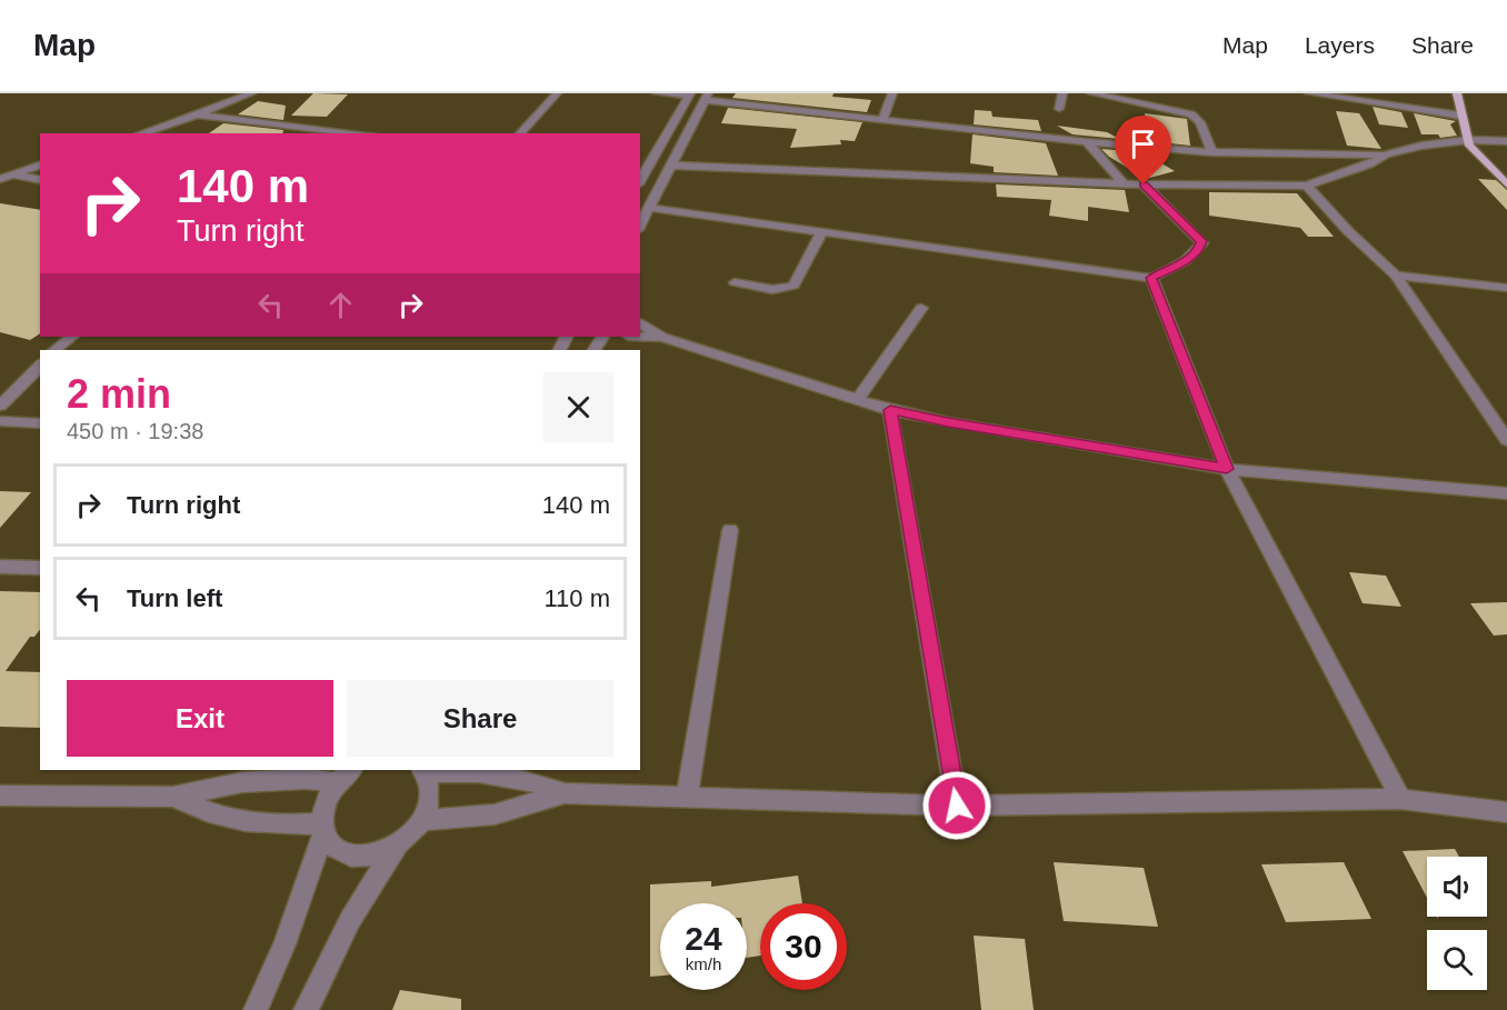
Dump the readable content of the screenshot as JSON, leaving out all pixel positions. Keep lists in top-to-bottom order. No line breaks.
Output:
{"page":{"header":"Map","nav":["Map","Layers","Share"],"turn":["140 m","Turn right"],"heading":["2 min","450 m · 19:38"],"list":[{"name":"Turn right","value":"140 m"},{"name":"Turn left","value":"110 m"}],"buttons":["Exit","Share"],"speed":"24 km/h","limit":"30"}}
